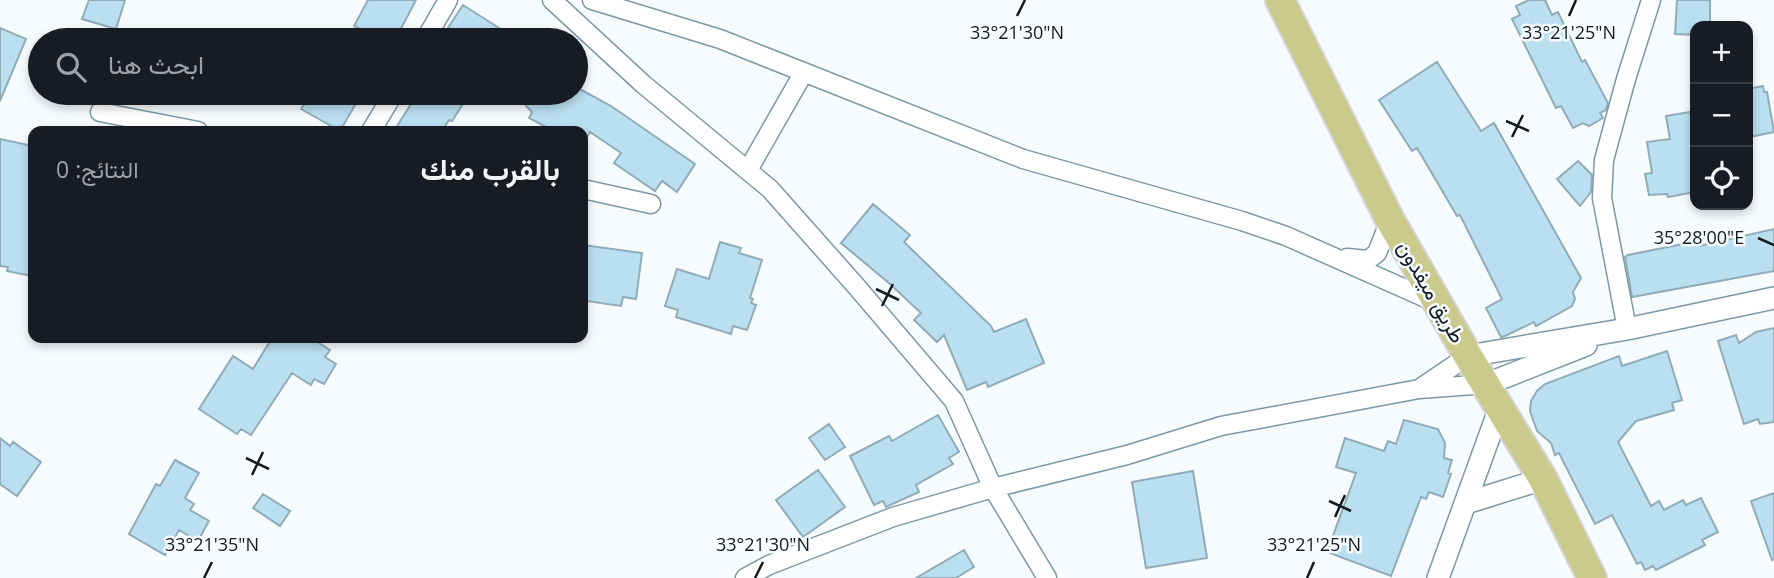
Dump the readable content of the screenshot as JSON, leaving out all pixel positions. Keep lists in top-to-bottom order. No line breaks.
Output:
{"streets":{"main road":["طريق ميفدون"]},"page":{"map_buttons":["+","−"],"search":"ابحث هنا","heading":["بالقرب منك","النتائج: 0"]},"coordinates":["33°21'30\"N","33°21'25\"N","35°28'00\"E","33°21'35\"N"]}
